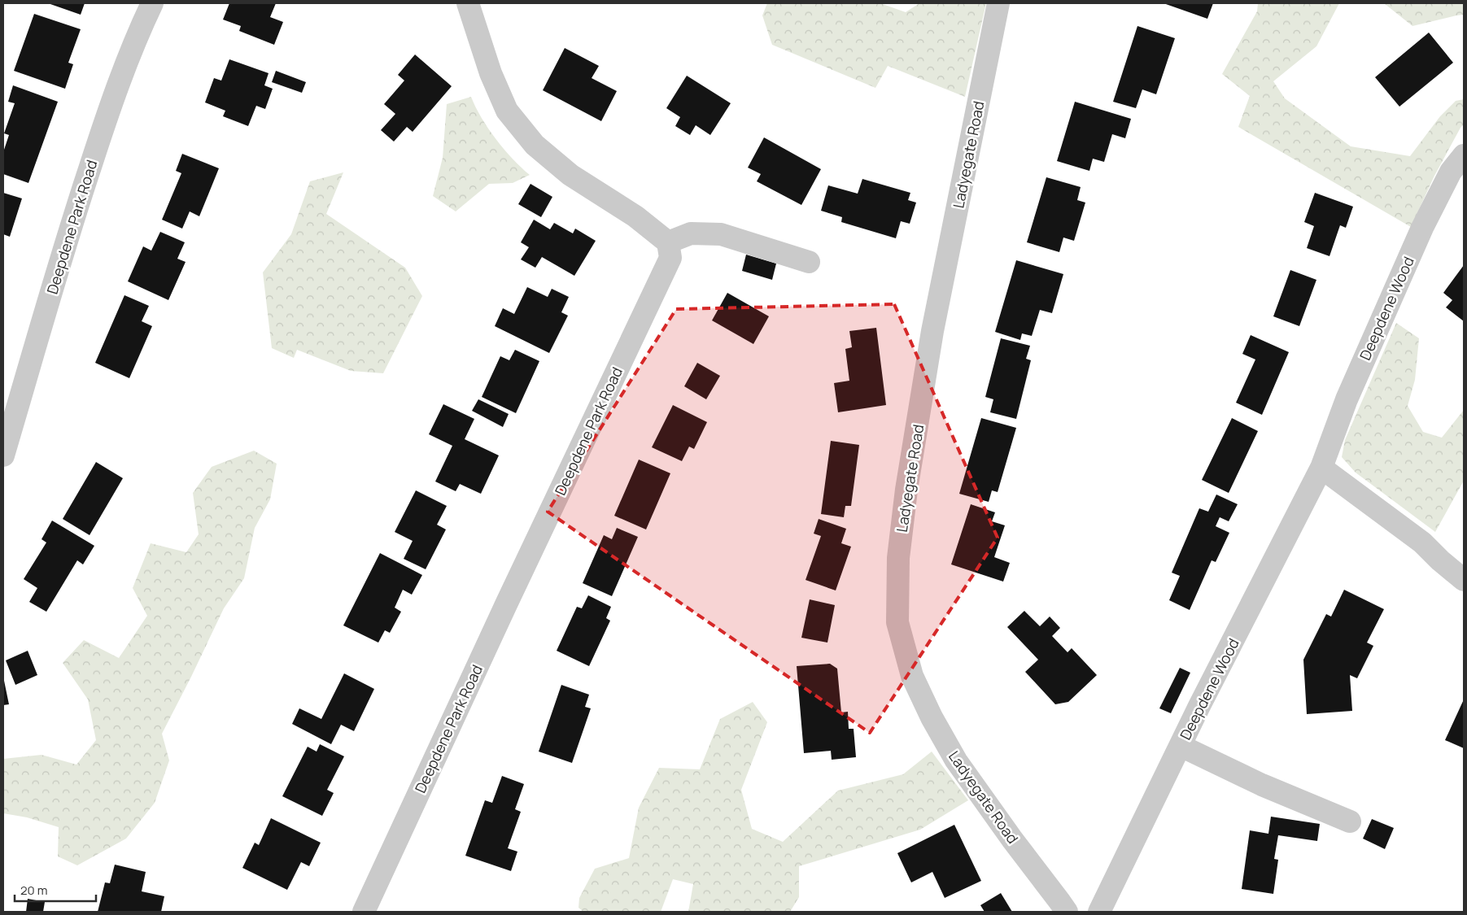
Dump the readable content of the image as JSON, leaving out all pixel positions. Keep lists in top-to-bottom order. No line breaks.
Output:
{"streets":{"street":["Ladyegate Road","Deepdene Park Road","Deepdene Wood"]},"scale_bar":"20 m"}
